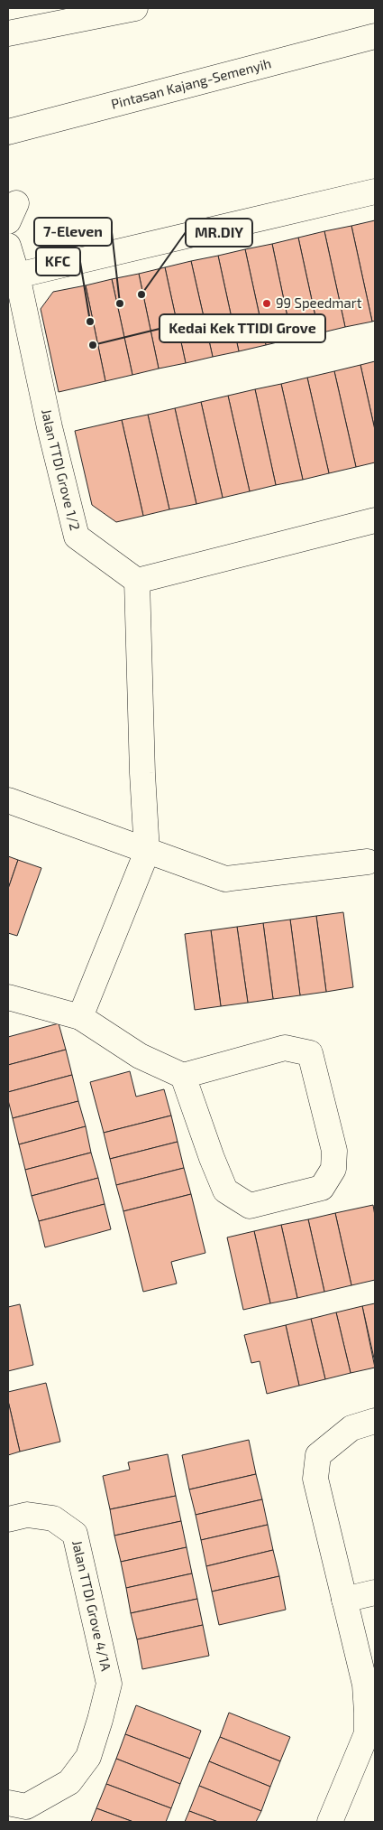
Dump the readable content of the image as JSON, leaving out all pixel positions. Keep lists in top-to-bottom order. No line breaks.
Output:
{"streets":{"main road":["Pintasan Kajang-Semenyih","Jalan TTDI Grove 1/2","Jalan TTDI Grove 4/1A"]},"places":["MR.DIY","7-Eleven","99 Speedmart","KFC","Kedai Kek TTIDI Grove"]}
